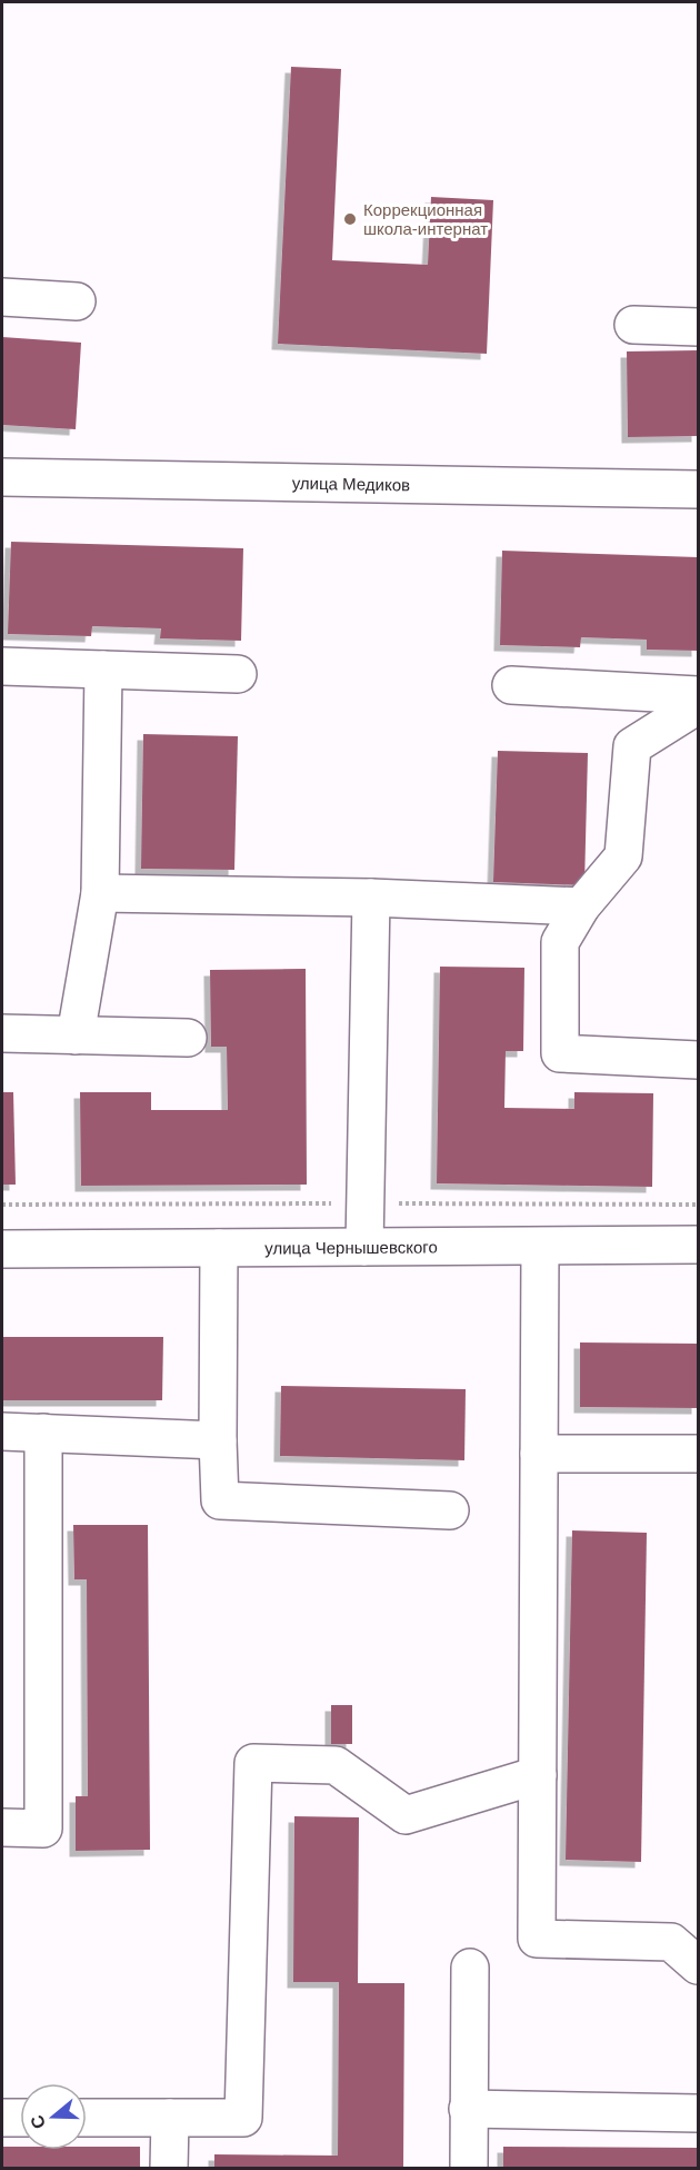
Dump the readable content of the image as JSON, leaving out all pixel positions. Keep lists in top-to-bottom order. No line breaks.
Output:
{"streets":{"street":["улица Медиков","улица Чернышевского"]},"places":["Коррекционная школа-интернат"],"north":"left"}
